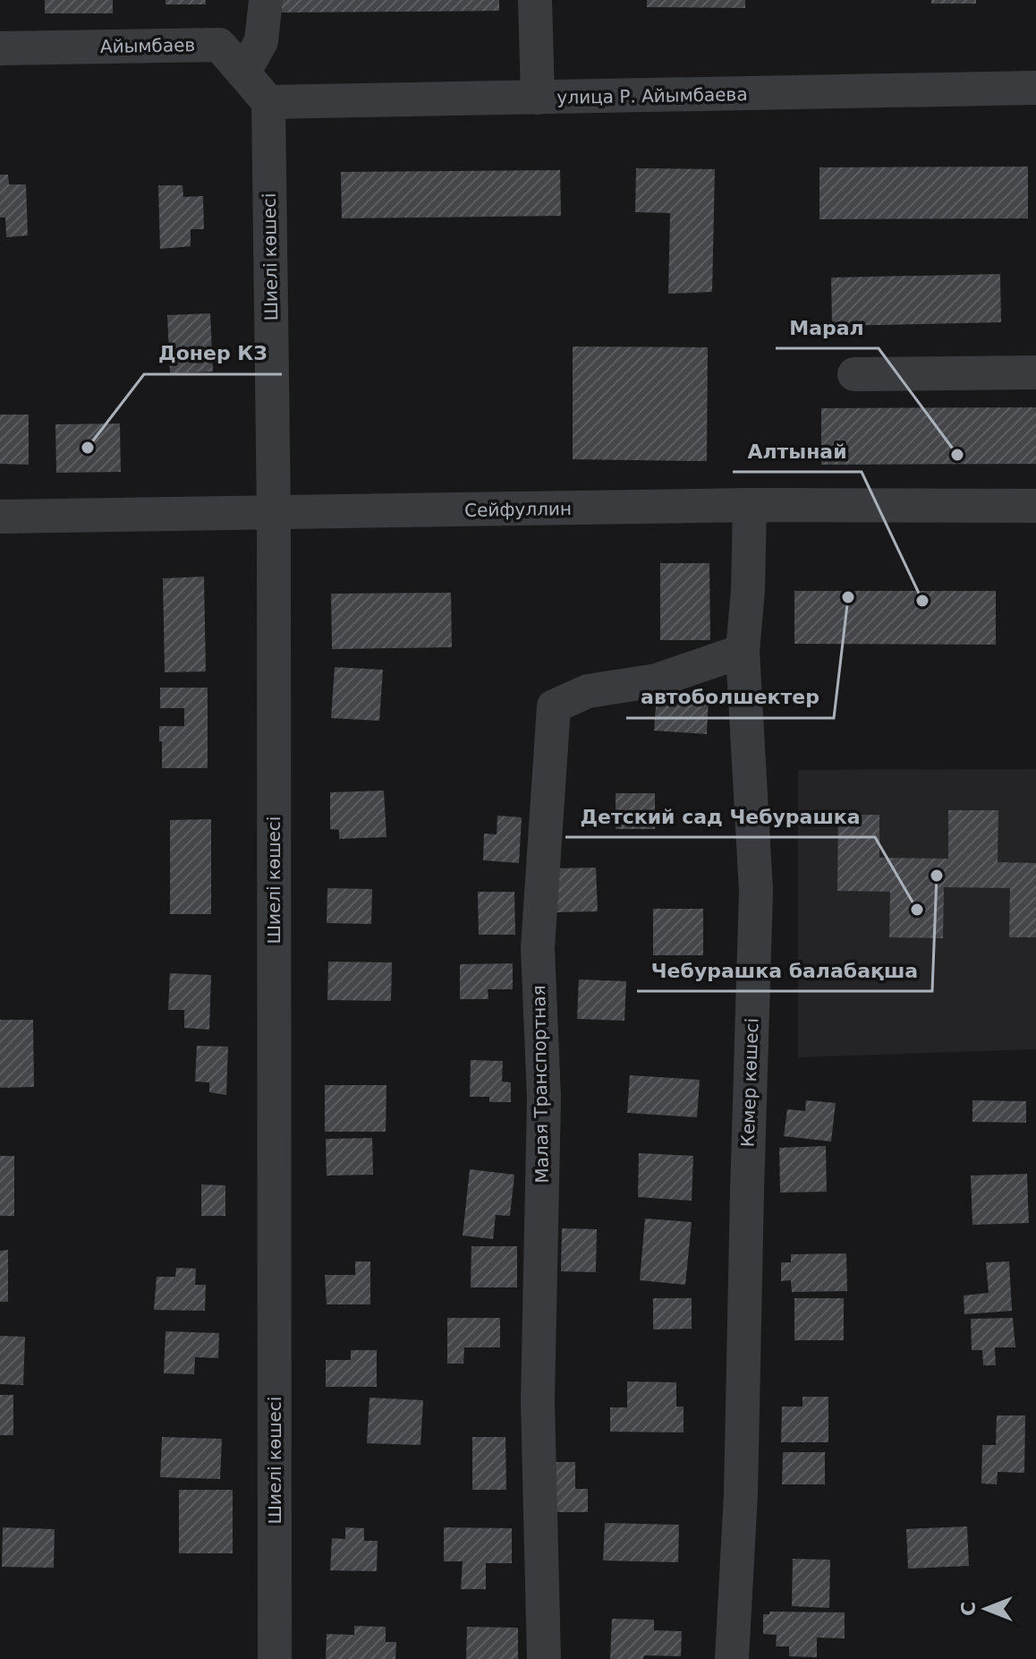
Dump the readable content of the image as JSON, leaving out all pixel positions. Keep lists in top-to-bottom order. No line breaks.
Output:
{"streets":{"street":["Айымбаев","улица Р. Айымбаева","Шиелі көшесі","Сейфуллин","Кемер көшесі","Малая Транспортная"]},"crossings":[["Айымбаев","улица Р. Айымбаева"],["Айымбаев","Шиелі көшесі"],["улица Р. Айымбаева","Шиелі көшесі"],["Шиелі көшесі","Сейфуллин"],["Сейфуллин","Кемер көшесі"],["Кемер көшесі","Малая Транспортная"]],"places":["Донер КЗ","Марал","автоболшектер","Алтынай","Чебурашка балабақша","Детский сад Чебурашка"],"north":"left"}
